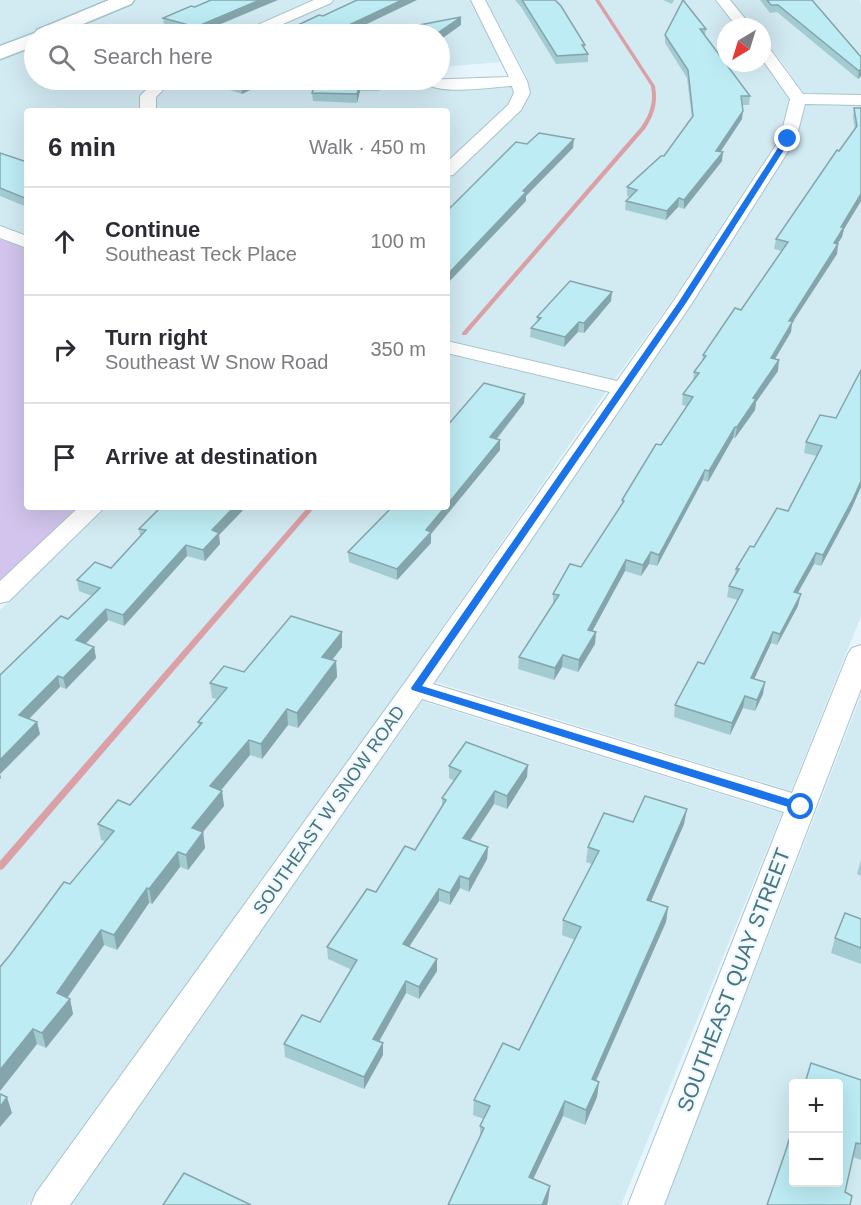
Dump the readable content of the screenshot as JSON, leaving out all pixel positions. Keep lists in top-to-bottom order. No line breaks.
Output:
{"streets":{"street":["SOUTHEAST W SNOW ROAD","SOUTHEAST QUAY STREET"]},"north":"bottom left","page":{"search":"Search here","heading":["6 min","Walk · 450 m"],"list":[["Continue","Southeast Teck Place","100 m"],["Turn right","Southeast W Snow Road","350 m"],"Arrive at destination"],"map_buttons":["+","−"]}}
